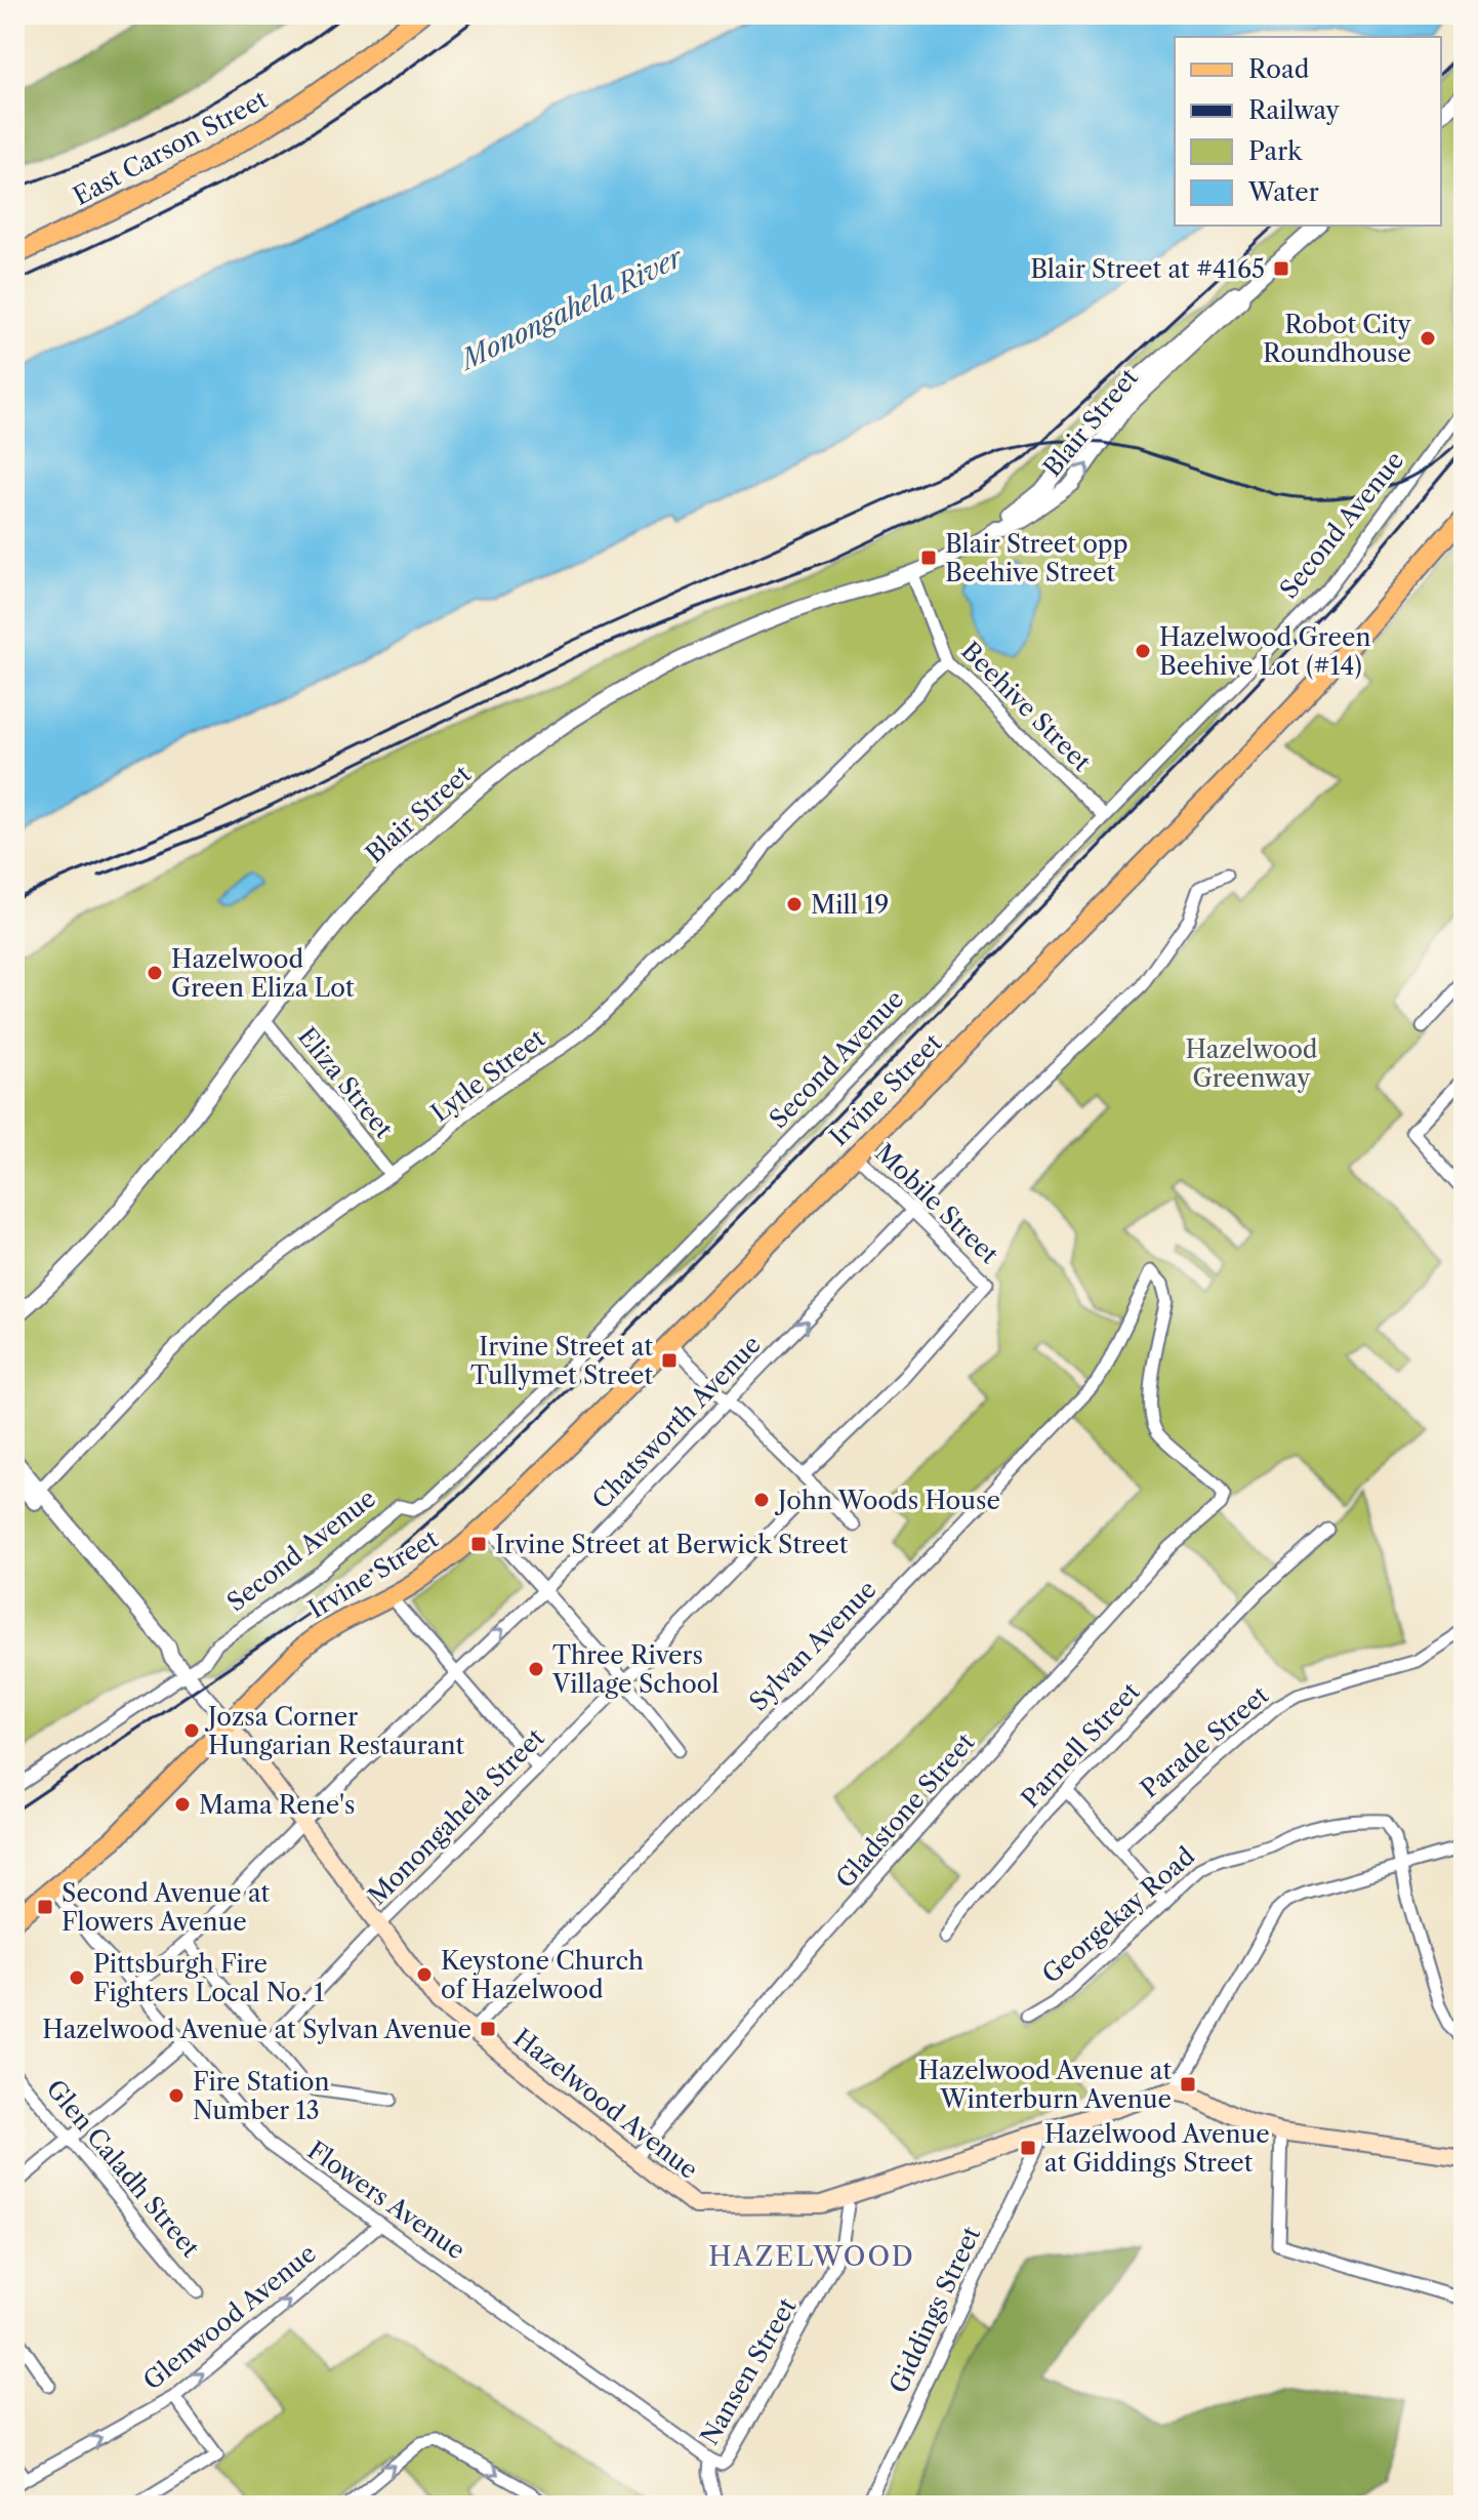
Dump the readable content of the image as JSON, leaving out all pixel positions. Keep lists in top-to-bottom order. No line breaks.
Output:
{"streets":{"main road":["East Carson Street","Irvine Street","Hazelwood Avenue"],"street":["Blair Street","Second Avenue","Beehive Street","Lytle Street","Eliza Street","Mobile Street","Chatsworth Avenue","Sylvan Avenue","Parade Street","Parnell Street","Gladstone Street","Monongahela Street","Georgekay Road","Glen Caladh Street","Flowers Avenue","Giddings Street","Glenwood Avenue","Nansen Street"]},"crossings":[["Blair Street","Beehive Street"],["Blair Street","Eliza Street"],["Second Avenue","Beehive Street"],["Second Avenue","Hazelwood Avenue"],["Beehive Street","Lytle Street"],["Lytle Street","Eliza Street"],["Lytle Street","Hazelwood Avenue"],["Irvine Street","Mobile Street"],["Irvine Street","Hazelwood Avenue"],["Mobile Street","Chatsworth Avenue"],["Chatsworth Avenue","Hazelwood Avenue"],["Chatsworth Avenue","Flowers Avenue"],["Sylvan Avenue","Gladstone Street"],["Sylvan Avenue","Hazelwood Avenue"],["Gladstone Street","Hazelwood Avenue"],["Monongahela Street","Hazelwood Avenue"],["Hazelwood Avenue","Giddings Street"],["Hazelwood Avenue","Nansen Street"],["Flowers Avenue","Glenwood Avenue"],["Flowers Avenue","Nansen Street"]],"one_way":["Glenwood Avenue"],"districts":["HAZELWOOD"],"water":["Monongahela River"],"parks":["Hazelwood Greenway"],"places":{"transit":["Blair Street at #4165","Blair Street opp Beehive Street","Irvine Street at Tullymet Street","Irvine Street at Berwick Street","Second Avenue at Flowers Avenue","Hazelwood Avenue at Sylvan Avenue","Hazelwood Avenue at Winterburn Avenue","Hazelwood Avenue at Giddings Street"],"other":["Robot City Roundhouse","Hazelwood Green Beehive Lot (#14)","Mill 19","Hazelwood Green Eliza Lot","John Woods House","Three Rivers Village School","Jozsa Corner Hungarian Restaurant","Mama Rene's","Keystone Church of Hazelwood","Pittsburgh Fire Fighters Local No. 1","Fire Station Number 13"]},"legend":["Road","Railway","Park","Water"]}
